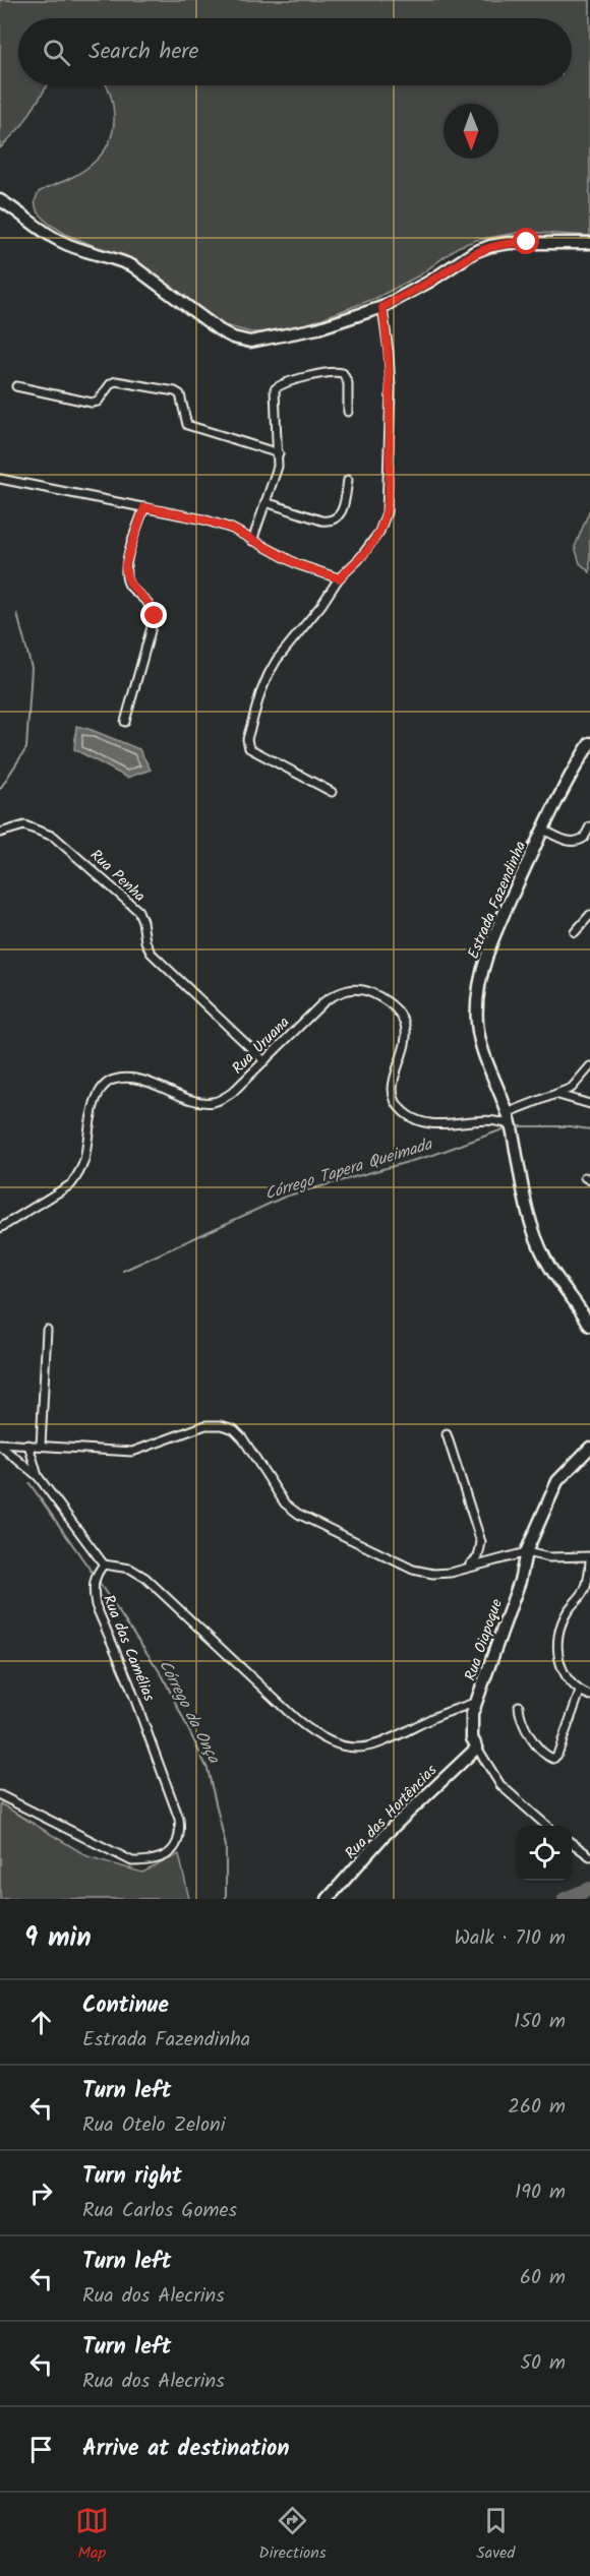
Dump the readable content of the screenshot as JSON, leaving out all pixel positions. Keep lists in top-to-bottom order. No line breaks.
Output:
{"streets":{"street":["Rua Penha","Estrada Fazendinha","Rua Uruana","Rua Oiapoque","Rua das Camélias","Rua das Hortências"]},"crossings":[["Rua Penha","Rua Uruana"],["Estrada Fazendinha","Rua Uruana"],["Rua Oiapoque","Rua das Hortências"]],"water":["Córrego Tapera Queimada","Córrego da Onça"],"north":"bottom","page":{"search":"Search here","heading":["9 min","Walk · 710 m"],"list":[["Continue","Estrada Fazendinha","150 m"],["Turn left","Rua Otelo Zeloni","260 m"],["Turn right","Rua Carlos Gomes","190 m"],["Turn left","Rua dos Alecrins","60 m"],["Turn left","Rua dos Alecrins","50 m"],"Arrive at destination"],"nav":["Map","Directions","Saved"]}}
